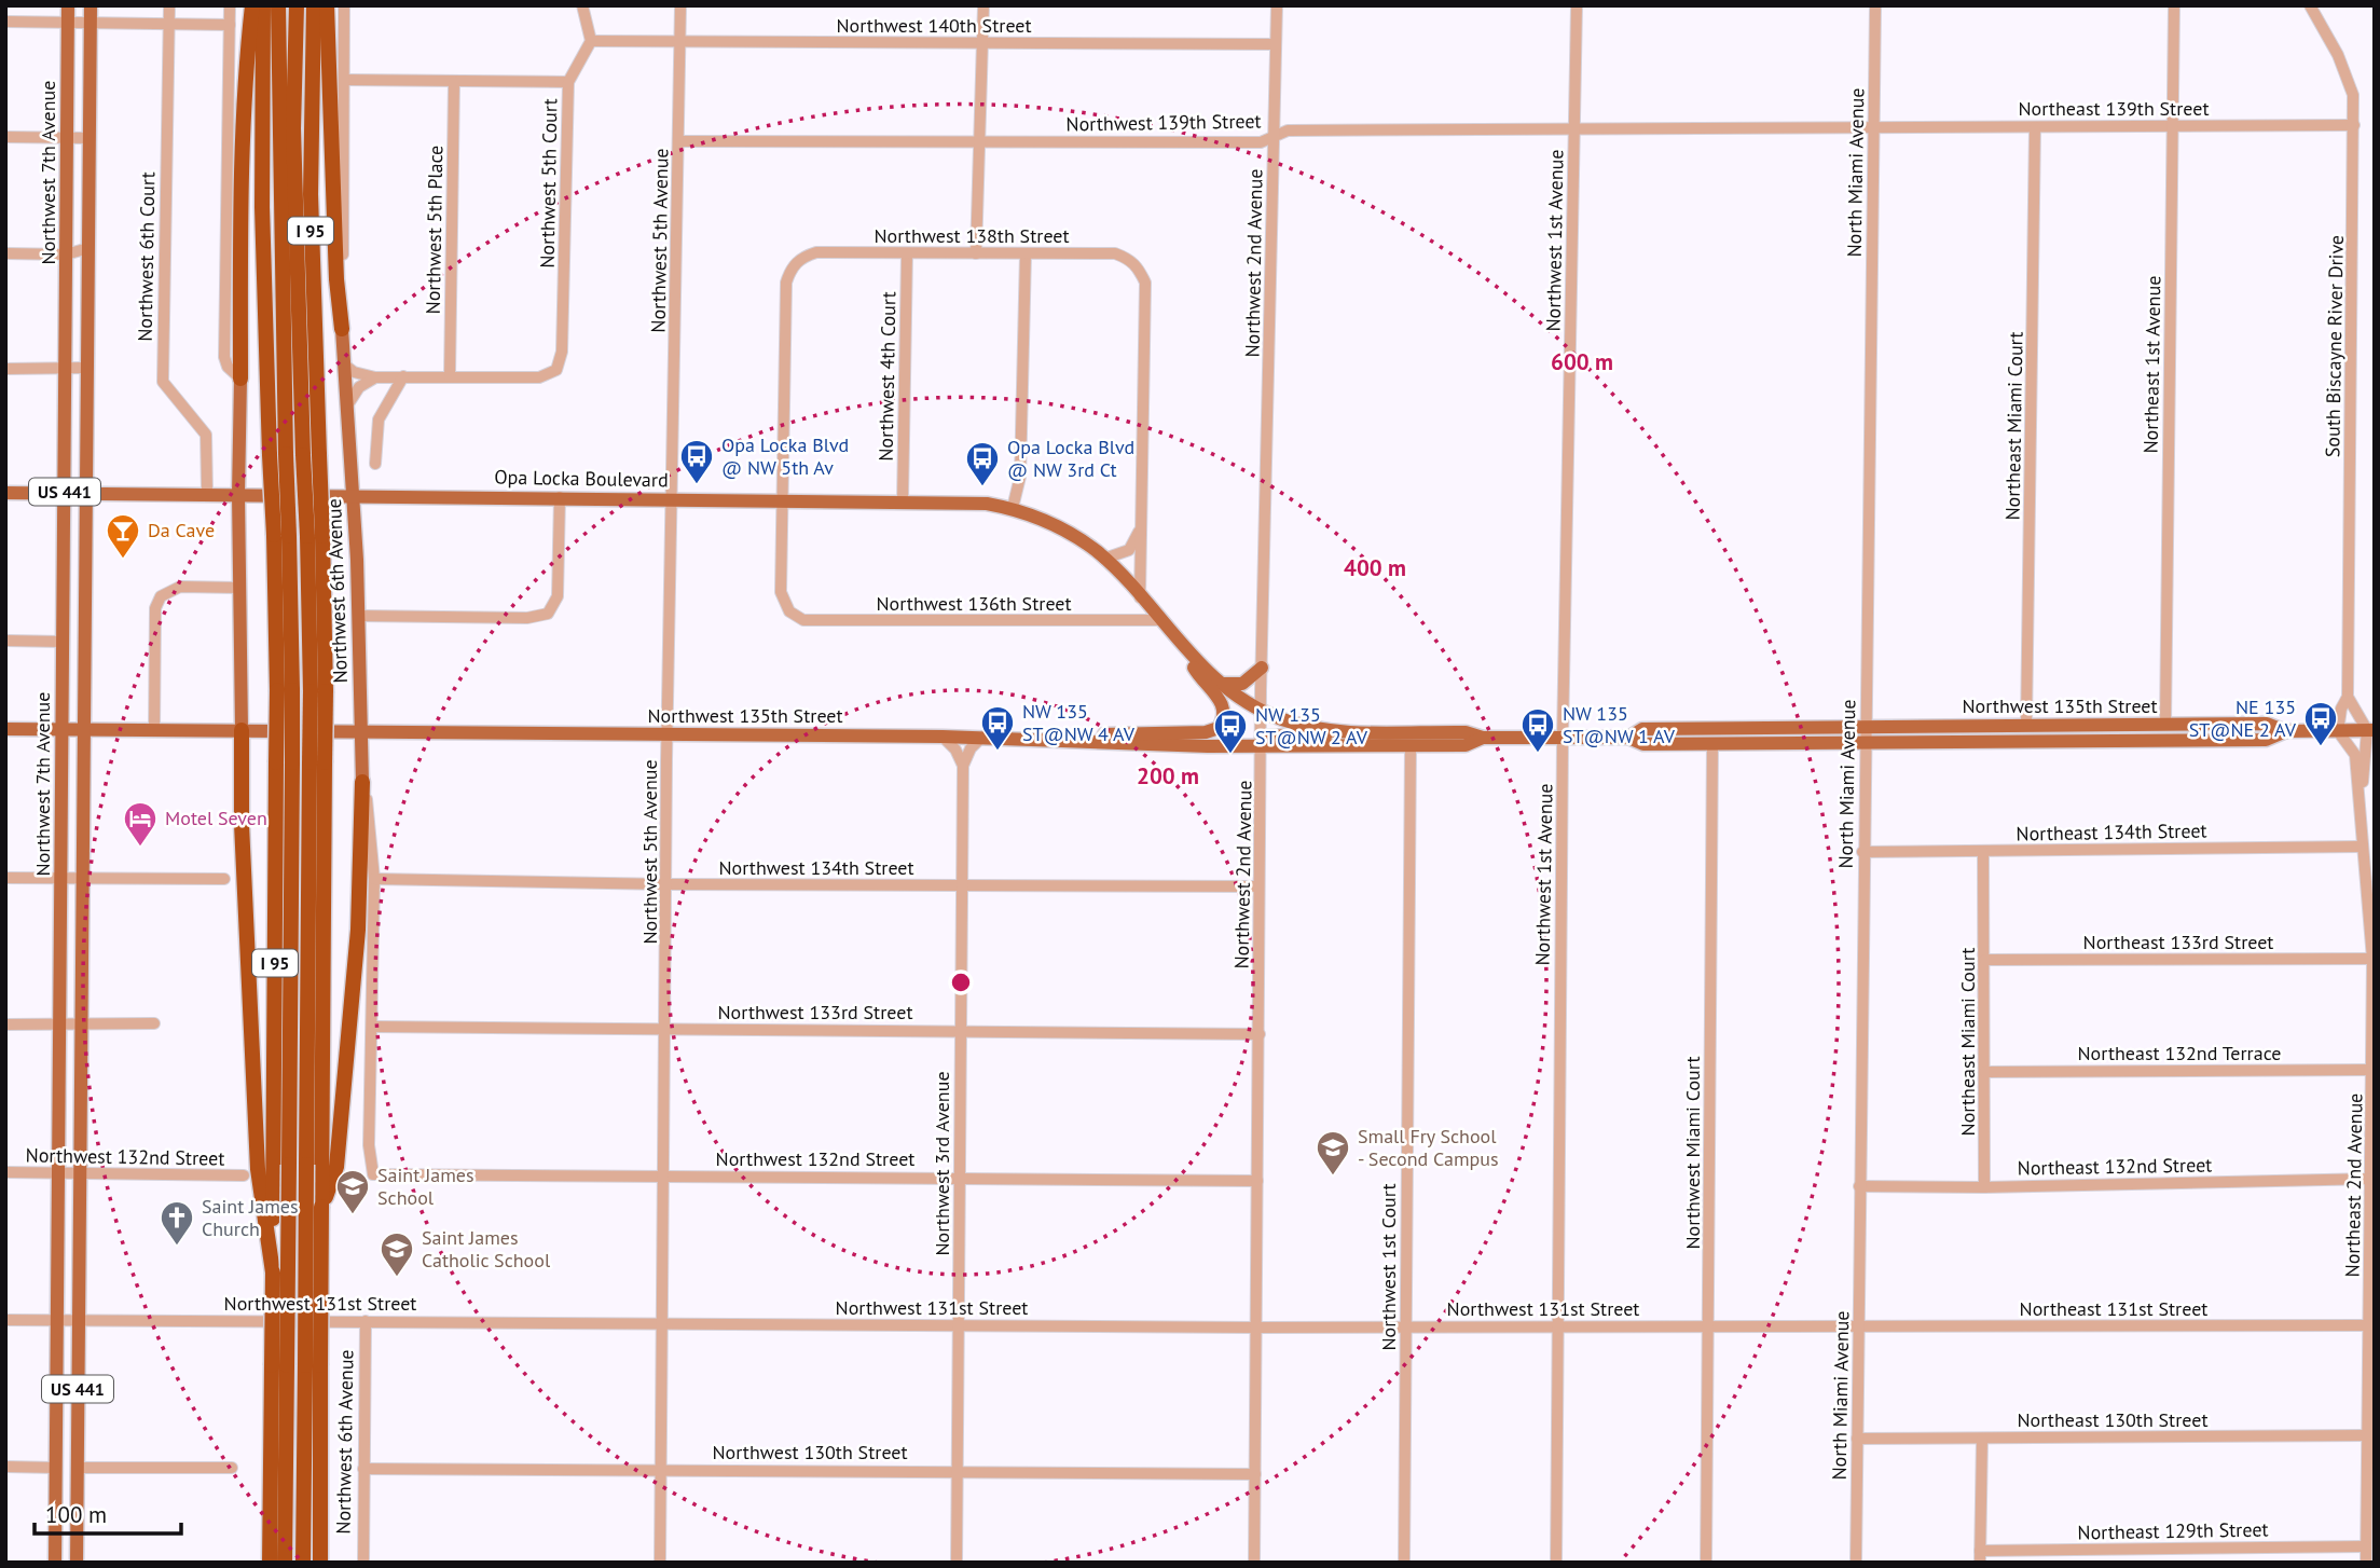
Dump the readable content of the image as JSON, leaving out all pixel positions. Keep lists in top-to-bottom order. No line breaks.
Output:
{"streets":{"highway":["I 95"],"main road":["Northwest 7th Avenue","Opa Locka Boulevard","US 441","Northwest 6th Avenue","Northwest 135th Street"],"street":["Northwest 140th Street","Northeast 139th Street","Northwest 139th Street","North Miami Avenue","Northwest 5th Court","Northwest 5th Place","Northwest 138th Street","Northwest 5th Avenue","Northwest 1st Avenue","Northwest 6th Court","Northwest 2nd Avenue","South Biscayne River Drive","Northeast 1st Avenue","Northwest 4th Court","Northeast Miami Court","Northwest 136th Street","Northeast 134th Street","Northwest 134th Street","Northeast 133rd Street","Northwest 133rd Street","Northeast 132nd Terrace","Northwest Miami Court","Northwest 132nd Street","Northwest 3rd Avenue","Northeast 132nd Street","Northeast 2nd Avenue","Northwest 1st Court","Northwest 131st Street","Northeast 131st Street","Northeast 130th Street","Northwest 130th Street","Northeast 129th Street"]},"crossings":[["Northwest 140th Street","Northwest 5th Court"],["Northwest 140th Street","Northwest 5th Avenue"],["Northwest 140th Street","Northwest 2nd Avenue"],["Northeast 139th Street","Northwest 139th Street"],["Northeast 139th Street","North Miami Avenue"],["Northeast 139th Street","South Biscayne River Drive"],["Northeast 139th Street","Northeast 1st Avenue"],["Northeast 139th Street","Northeast Miami Court"],["Northwest 139th Street","North Miami Avenue"],["Northwest 139th Street","Northwest 5th Avenue"],["Northwest 139th Street","Northwest 1st Avenue"],["Northwest 139th Street","Northwest 2nd Avenue"],["Northwest 7th Avenue","Opa Locka Boulevard"],["Northwest 7th Avenue","Northwest 135th Street"],["Northwest 7th Avenue","Northwest 132nd Street"],["Northwest 7th Avenue","Northwest 131st Street"],["North Miami Avenue","Northwest 135th Street"],["North Miami Avenue","Northeast 134th Street"],["North Miami Avenue","Northeast 132nd Street"],["North Miami Avenue","Northwest 131st Street"],["North Miami Avenue","Northeast 131st Street"],["North Miami Avenue","Northeast 130th Street"],["Northwest 5th Court","Northwest 5th Place"],["I 95","Northwest 132nd Street"],["Northwest 138th Street","Northwest 4th Court"],["Northwest 138th Street","Opa Locka Boulevard"],["Northwest 138th Street","Northwest 136th Street"],["Northwest 5th Avenue","Opa Locka Boulevard"],["Northwest 5th Avenue","Northwest 135th Street"],["Northwest 5th Avenue","Northwest 134th Street"],["Northwest 5th Avenue","Northwest 133rd Street"],["Northwest 5th Avenue","Northwest 132nd Street"],["Northwest 5th Avenue","Northwest 131st Street"],["Northwest 5th Avenue","Northwest 130th Street"],["Northwest 1st Avenue","Northwest 135th Street"],["Northwest 1st Avenue","Northwest 131st Street"],["Northwest 6th Court","Opa Locka Boulevard"],["Northwest 2nd Avenue","Opa Locka Boulevard"],["Northwest 2nd Avenue","Northwest 135th Street"],["Northwest 2nd Avenue","Northwest 134th Street"],["Northwest 2nd Avenue","Northwest 133rd Street"],["Northwest 2nd Avenue","Northwest 132nd Street"],["Northwest 2nd Avenue","Northwest 131st Street"],["Northwest 2nd Avenue","Northwest 130th Street"],["South Biscayne River Drive","Northeast 2nd Avenue"],["Northeast 1st Avenue","Northwest 135th Street"],["Northwest 4th Court","Opa Locka Boulevard"],["Northeast Miami Court","Northwest 135th Street"],["Northeast Miami Court","Northeast 134th Street"],["Northeast Miami Court","Northeast 133rd Street"],["Northeast Miami Court","Northeast 132nd Terrace"],["Northeast Miami Court","Northeast 132nd Street"],["Opa Locka Boulevard","Northwest 6th Avenue"],["Opa Locka Boulevard","Northwest 136th Street"],["Opa Locka Boulevard","Northwest 135th Street"],["Northwest 6th Avenue","Northwest 135th Street"],["Northwest 6th Avenue","Northwest 134th Street"],["Northwest 6th Avenue","Northwest 133rd Street"],["Northwest 6th Avenue","Northwest 132nd Street"],["Northwest 6th Avenue","Northwest 131st Street"],["Northwest 6th Avenue","Northwest 130th Street"],["Northwest 135th Street","Northwest Miami Court"],["Northwest 135th Street","Northwest 1st Court"],["Northeast 134th Street","Northeast 2nd Avenue"],["Northwest 134th Street","Northwest 3rd Avenue"],["Northeast 133rd Street","Northeast 2nd Avenue"],["Northwest 133rd Street","Northwest 3rd Avenue"],["Northeast 132nd Terrace","Northeast 2nd Avenue"],["Northwest Miami Court","Northwest 131st Street"],["Northwest 132nd Street","Northwest 3rd Avenue"],["Northwest 3rd Avenue","Northwest 131st Street"],["Northwest 3rd Avenue","Northwest 130th Street"],["Northeast 132nd Street","Northeast 2nd Avenue"],["Northeast 2nd Avenue","Northeast 131st Street"],["Northeast 2nd Avenue","Northeast 130th Street"],["Northeast 2nd Avenue","Northeast 129th Street"],["Northwest 1st Court","Northwest 131st Street"],["Northwest 131st Street","Northeast 131st Street"]],"places":{"bus stop":["Opa Locka Blvd @ NW 5th Av","Opa Locka Blvd @ NW 3rd Ct","NE 135 ST@NE 2 AV","NW 135 ST@NW 4 AV","NW 135 ST@NW 1 AV","NW 135 ST@NW 2 AV"],"bar":["Da Cave"],"hotel":["Motel Seven"],"school or university":["Small Fry School - Second Campus","Saint James School","Saint James Catholic School"],"church":["Saint James Church"]},"scale_bar":"100 m","rings":["600 m","400 m","200 m"]}
